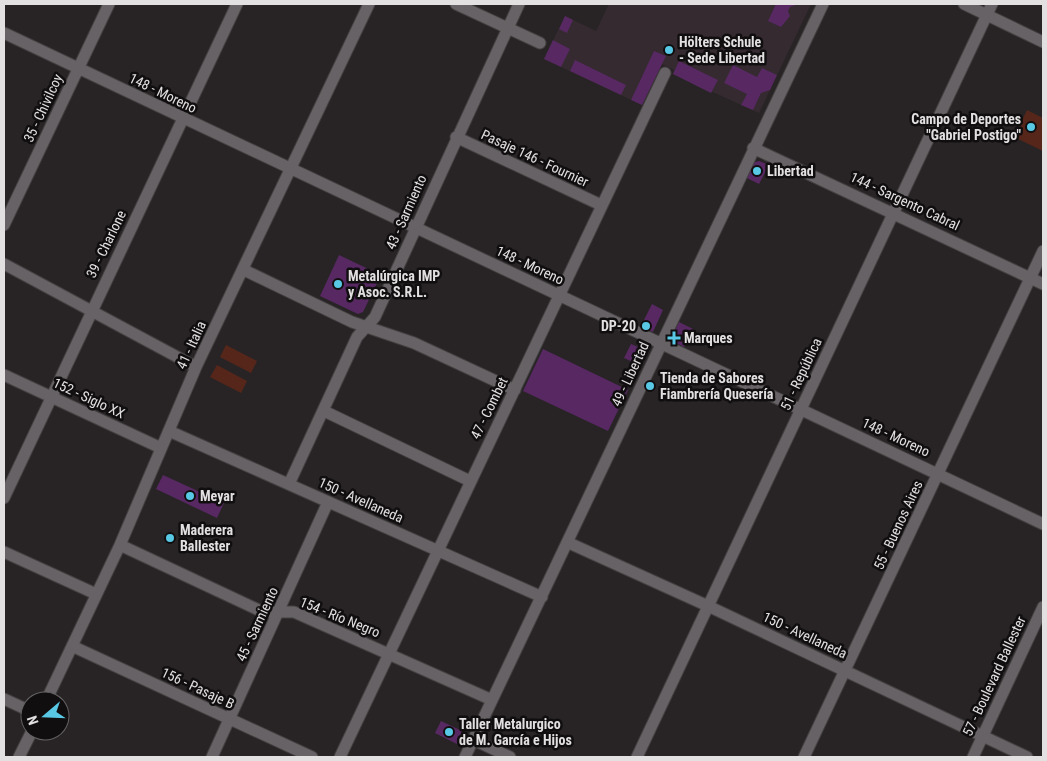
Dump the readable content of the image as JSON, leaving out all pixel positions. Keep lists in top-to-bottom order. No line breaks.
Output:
{"streets":{"street":["148 - Moreno","35 - Chivilcoy","Pasaje 146 - Fournier","144 - Sargento Cabral","43 - Sarmiento","39 - Charlone","41 - Italia","49 - Libertad","51 - República","152 - Siglo XX","47 - Combet","150 - Avellaneda","55 - Buenos Aires","154 - Río Negro","45 - Sarmiento","57 - Boulevard Ballester","156 - Pasaje B"]},"crossings":[["148 - Moreno","35 - Chivilcoy"],["148 - Moreno","43 - Sarmiento"],["148 - Moreno","39 - Charlone"],["148 - Moreno","41 - Italia"],["148 - Moreno","49 - Libertad"],["148 - Moreno","51 - República"],["148 - Moreno","47 - Combet"],["148 - Moreno","55 - Buenos Aires"],["Pasaje 146 - Fournier","43 - Sarmiento"],["Pasaje 146 - Fournier","47 - Combet"],["144 - Sargento Cabral","49 - Libertad"],["144 - Sargento Cabral","51 - República"],["144 - Sargento Cabral","55 - Buenos Aires"],["43 - Sarmiento","150 - Avellaneda"],["39 - Charlone","152 - Siglo XX"],["41 - Italia","152 - Siglo XX"],["41 - Italia","150 - Avellaneda"],["41 - Italia","154 - Río Negro"],["41 - Italia","156 - Pasaje B"],["49 - Libertad","150 - Avellaneda"],["49 - Libertad","154 - Río Negro"],["51 - República","150 - Avellaneda"],["47 - Combet","150 - Avellaneda"],["47 - Combet","154 - Río Negro"],["150 - Avellaneda","55 - Buenos Aires"],["150 - Avellaneda","45 - Sarmiento"],["150 - Avellaneda","57 - Boulevard Ballester"],["154 - Río Negro","45 - Sarmiento"],["45 - Sarmiento","156 - Pasaje B"]],"places":{"other":["Hölters Schule - Sede Libertad","Campo de Deportes \"Gabriel Postigo\"","Libertad","Metalúrgica IMP y Asoc. S.R.L.","DP-20","Tienda de Sabores Fiambrería Quesería","Meyar","Maderera Ballester","Taller Metalurgico de M. García e Hijos"],"health":["Marques"]},"north":"left"}
